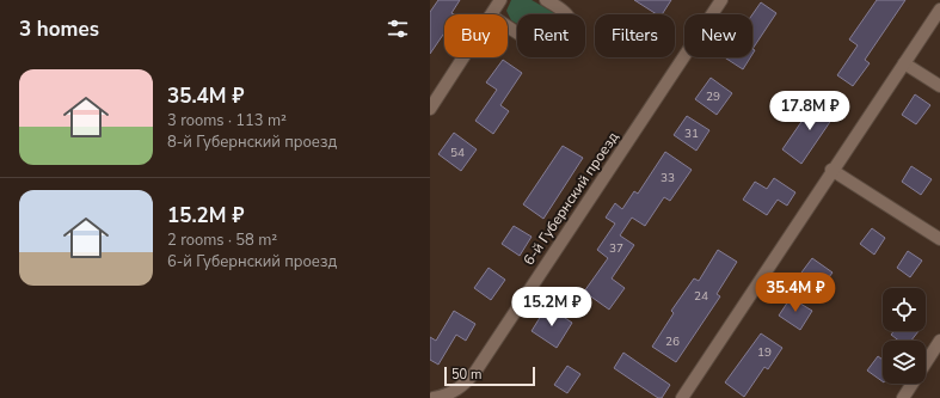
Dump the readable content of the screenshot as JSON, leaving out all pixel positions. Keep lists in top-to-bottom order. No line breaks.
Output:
{"streets":{"street":["6-й Губернский проезд"]},"house_numbers":["29","31","54","33","37","24","26","19"],"scale_bar":"50 m","page":{"heading":"3 homes","chip":["Buy","Rent","Filters","New"],"list":[{"name":"35.4M ₽","note":"3 rooms · 113 m² · 8-й Губернский проезд"},{"name":"15.2M ₽","note":"2 rooms · 58 m² · 6-й Губернский проезд"}],"price":["17.8M ₽","35.4M ₽","15.2M ₽"],"scale":"50 m"}}
